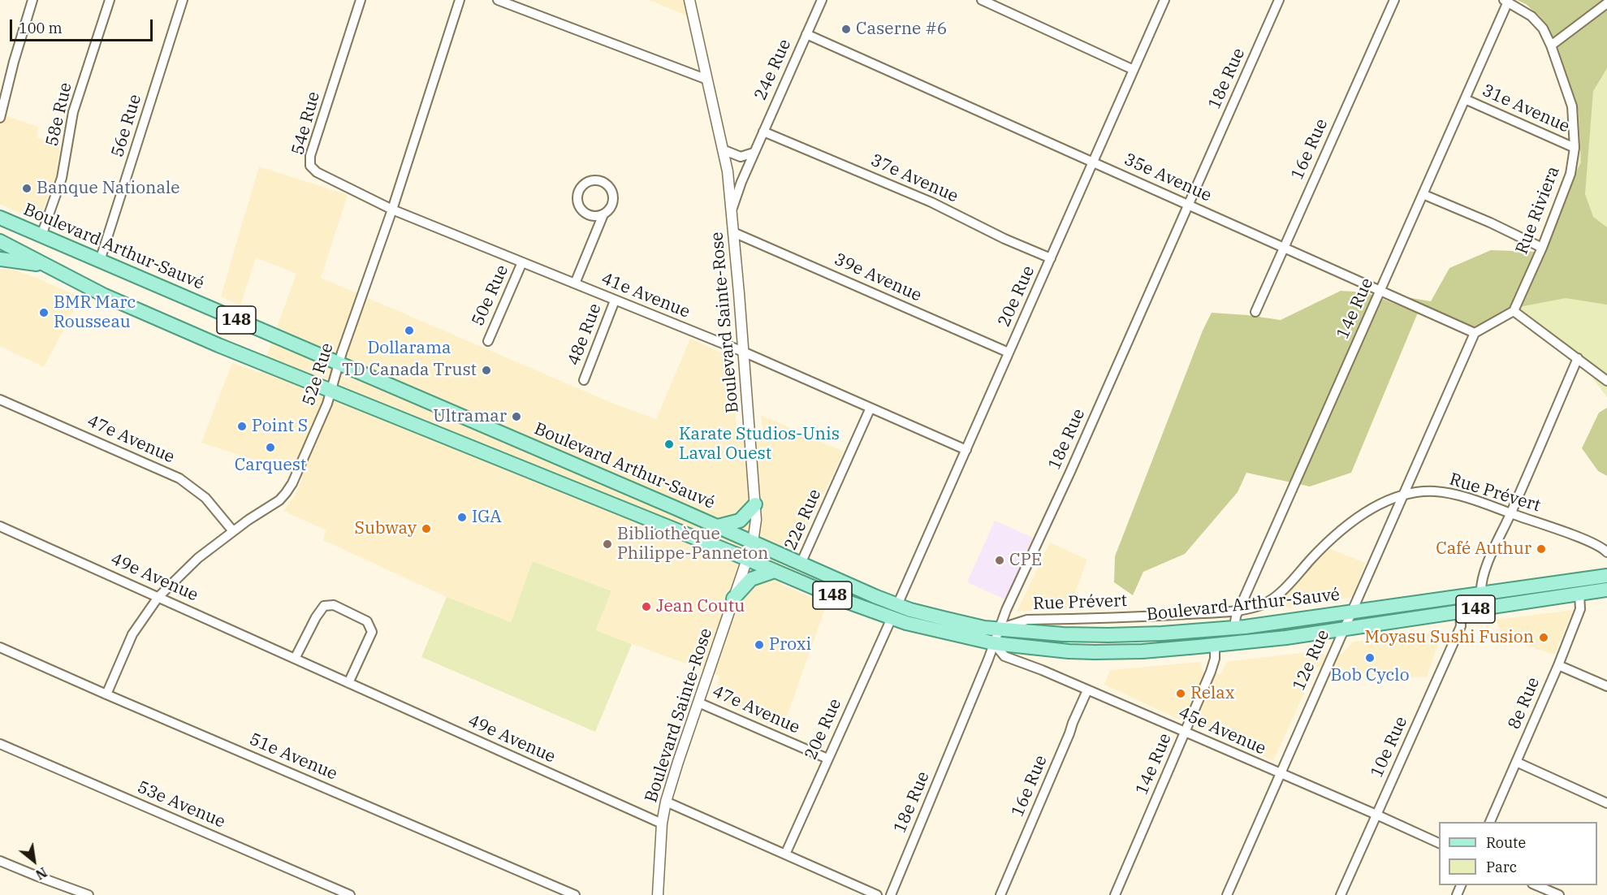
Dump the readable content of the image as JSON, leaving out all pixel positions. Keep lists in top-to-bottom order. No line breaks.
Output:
{"streets":{"main road":["Boulevard Arthur-Sauvé","148"],"street":["24e Rue","18e Rue","31e Avenue","58e Rue","54e Rue","56e Rue","16e Rue","35e Avenue","37e Avenue","Rue Riviera","39e Avenue","50e Rue","41e Avenue","20e Rue","14e Rue","Boulevard Sainte-Rose","48e Rue","52e Rue","47e Avenue","Rue Prévert","22e Rue","49e Avenue","12e Rue","8e Rue","45e Avenue","10e Rue","51e Avenue","53e Avenue"]},"crossings":[["24e Rue","35e Avenue"],["24e Rue","37e Avenue"],["24e Rue","Boulevard Sainte-Rose"],["18e Rue","35e Avenue"],["18e Rue","Boulevard Arthur-Sauvé"],["18e Rue","Rue Prévert"],["18e Rue","45e Avenue"],["31e Avenue","Rue Riviera"],["31e Avenue","14e Rue"],["58e Rue","Boulevard Arthur-Sauvé"],["54e Rue","41e Avenue"],["54e Rue","52e Rue"],["56e Rue","Boulevard Arthur-Sauvé"],["16e Rue","35e Avenue"],["16e Rue","45e Avenue"],["35e Avenue","20e Rue"],["35e Avenue","14e Rue"],["35e Avenue","12e Rue"],["37e Avenue","20e Rue"],["Rue Riviera","14e Rue"],["Boulevard Arthur-Sauvé","20e Rue"],["Boulevard Arthur-Sauvé","14e Rue"],["Boulevard Arthur-Sauvé","Boulevard Sainte-Rose"],["Boulevard Arthur-Sauvé","52e Rue"],["Boulevard Arthur-Sauvé","Rue Prévert"],["Boulevard Arthur-Sauvé","22e Rue"],["Boulevard Arthur-Sauvé","12e Rue"],["Boulevard Arthur-Sauvé","8e Rue"],["Boulevard Arthur-Sauvé","45e Avenue"],["Boulevard Arthur-Sauvé","10e Rue"],["39e Avenue","20e Rue"],["39e Avenue","Boulevard Sainte-Rose"],["50e Rue","41e Avenue"],["41e Avenue","20e Rue"],["41e Avenue","Boulevard Sainte-Rose"],["41e Avenue","48e Rue"],["41e Avenue","52e Rue"],["41e Avenue","22e Rue"],["20e Rue","47e Avenue"],["14e Rue","Rue Prévert"],["14e Rue","45e Avenue"],["Boulevard Sainte-Rose","47e Avenue"],["Boulevard Sainte-Rose","49e Avenue"],["52e Rue","47e Avenue"],["52e Rue","49e Avenue"],["52e Rue","51e Avenue"],["Rue Prévert","12e Rue"],["12e Rue","45e Avenue"],["45e Avenue","10e Rue"]],"places":["Caserne #6","Banque Nationale","BMR Marc Rousseau","Dollarama","TD Canada Trust","Ultramar","Point S","Karate Studios-Unis Laval Ouest","Carquest","IGA","Subway","Bibliothèque Philippe-Panneton","Café Authur","CPE","Jean Coutu","Moyasu Sushi Fusion","Proxi","Bob Cyclo","Relax"],"legend":["Route","Parc"],"scale_bar":"100 m","north":"bottom right"}
